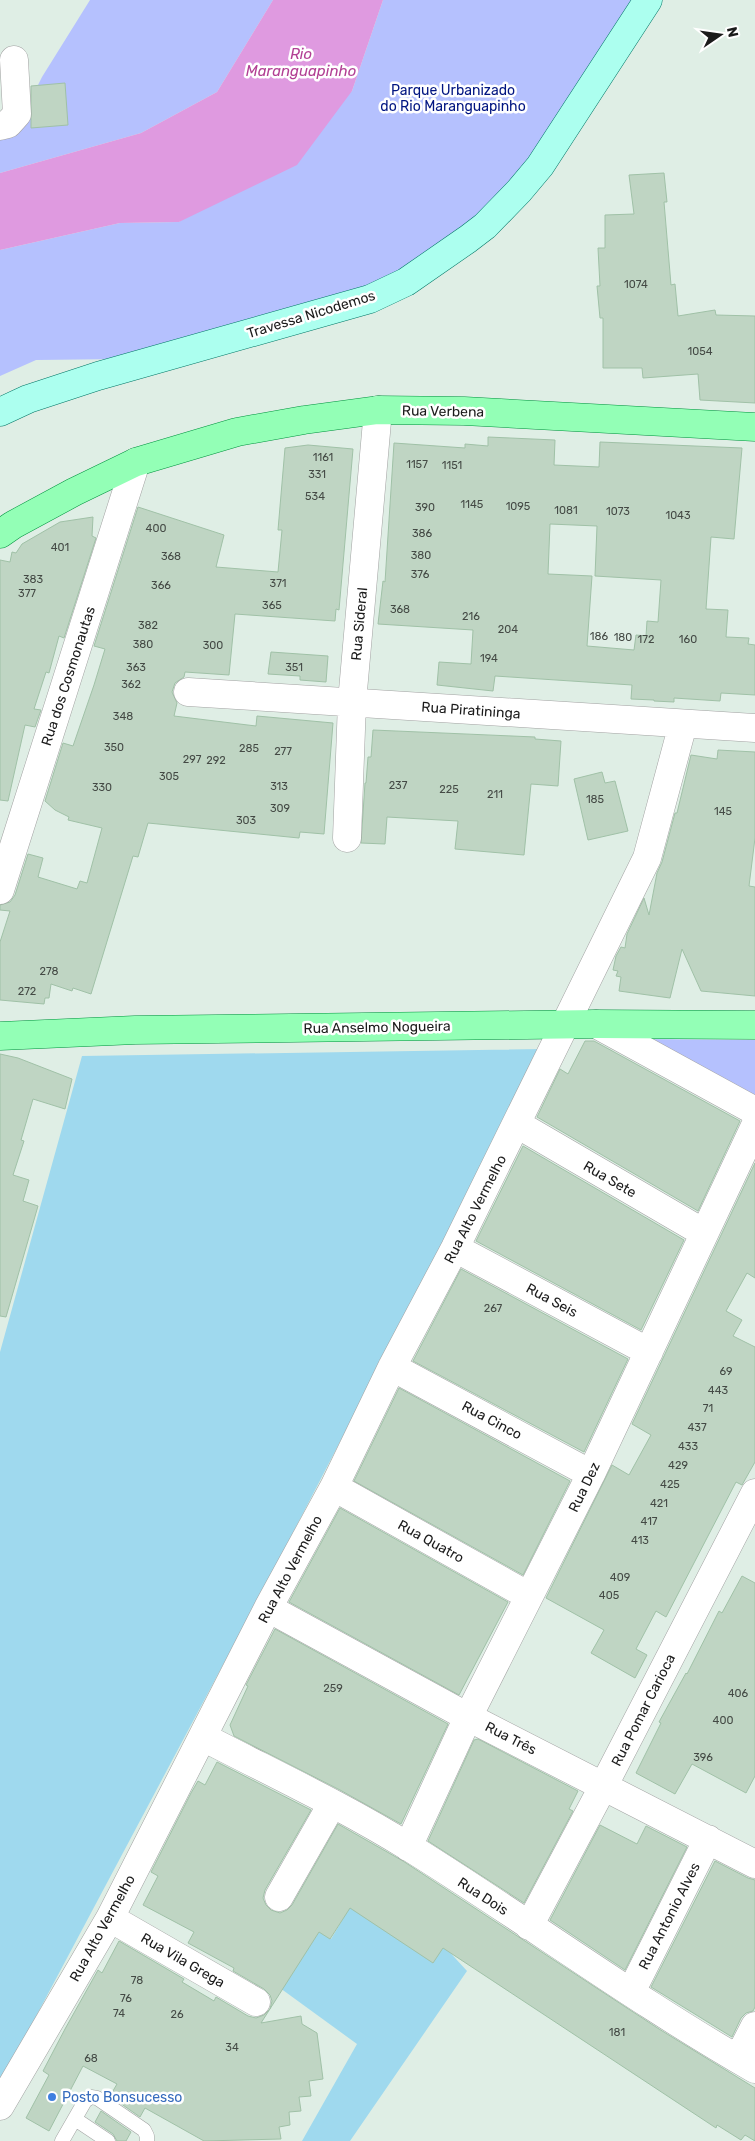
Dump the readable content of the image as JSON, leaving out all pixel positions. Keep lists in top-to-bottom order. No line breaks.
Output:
{"streets":{"main road":["Travessa Nicodemos","Rua Verbena","Rua Anselmo Nogueira"],"street":["Rua Sideral","Rua dos Cosmonautas","Rua Piratininga","Rua Sete","Rua Alto Vermelho","Rua Seis","Rua Cinco","Rua Dez","Rua Quatro","Rua Pomar Carioca","Rua Três","Rua Dois","Rua Antonio Alves","Rua Vila Grega"]},"crossings":[["Rua Verbena","Rua Sideral"],["Rua Verbena","Rua dos Cosmonautas"],["Rua Sideral","Rua Piratininga"],["Rua Piratininga","Rua Alto Vermelho"],["Rua Anselmo Nogueira","Rua Alto Vermelho"],["Rua Sete","Rua Alto Vermelho"],["Rua Sete","Rua Dez"],["Rua Alto Vermelho","Rua Seis"],["Rua Alto Vermelho","Rua Cinco"],["Rua Alto Vermelho","Rua Quatro"],["Rua Alto Vermelho","Rua Três"],["Rua Alto Vermelho","Rua Dois"],["Rua Alto Vermelho","Rua Vila Grega"],["Rua Seis","Rua Dez"],["Rua Cinco","Rua Dez"],["Rua Dez","Rua Quatro"],["Rua Dez","Rua Três"],["Rua Dez","Rua Dois"],["Rua Pomar Carioca","Rua Três"],["Rua Pomar Carioca","Rua Dois"],["Rua Três","Rua Antonio Alves"],["Rua Dois","Rua Antonio Alves"]],"water":["Rio Maranguapinho"],"parks":["Parque Urbanizado do Rio Maranguapinho"],"places":["Posto Bonsucesso"],"house_numbers":["1074","1054","1161","1157","1151","331","534","1145","1095","390","1081","1073","1043","400","386","401","380","368","376","383","371","366","377","365","368","216","382","204","186","180","172","160","380","300","194","363","351","362","348","350","285","277","297","292","305","237","313","330","225","211","185","309","145","303","278","272","267","69","443","71","437","433","429","425","421","417","413","409","405","259","406","400","396","78","76","74","26","181","34","68"],"north":"right"}
